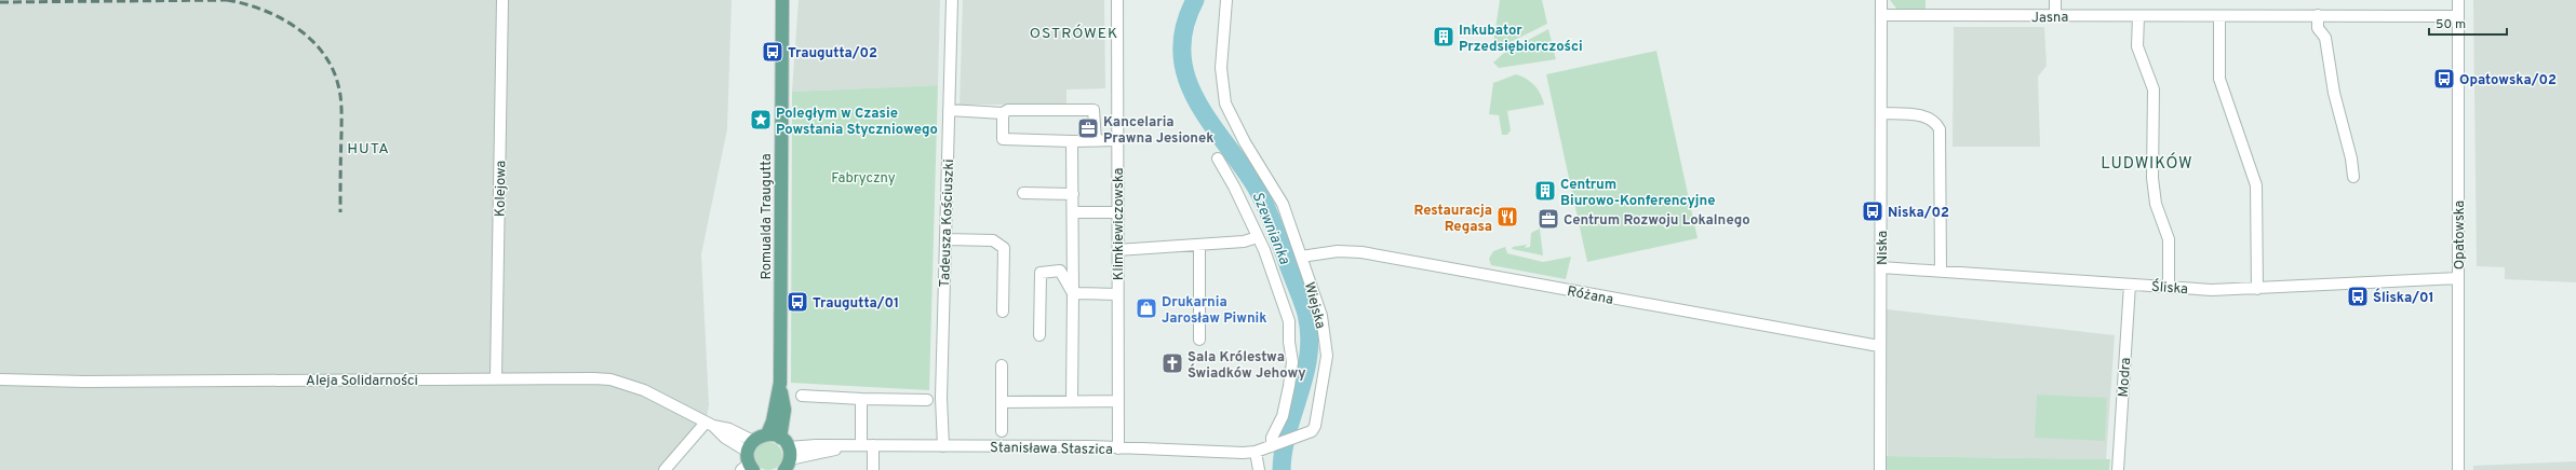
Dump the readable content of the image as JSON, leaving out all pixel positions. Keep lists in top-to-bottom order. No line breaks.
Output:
{"streets":{"main road":["Romualda Traugutta"],"street":["Jasna","Kolejowa","Tadeusza Kościuszki","Klimkiewiczowska","Opatowska","Niska","Śliska","Różana","Wiejska","Modra","Aleja Solidarności","Stanisława Staszica"]},"crossings":[["Jasna","Opatowska"],["Jasna","Niska"],["Kolejowa","Aleja Solidarności"],["Romualda Traugutta","Stanisława Staszica"],["Tadeusza Kościuszki","Stanisława Staszica"],["Klimkiewiczowska","Stanisława Staszica"],["Opatowska","Śliska"],["Niska","Śliska"],["Niska","Różana"],["Śliska","Modra"],["Różana","Wiejska"],["Wiejska","Stanisława Staszica"]],"districts":["OSTRÓWEK","HUTA","LUDWIKÓW"],"water":["Szewnianka"],"parks":["Fabryczny"],"places":{"building":["Inkubator Przedsiębiorczości","Centrum Biurowo-Konferencyjne"],"bus stop":["Traugutta/02","Opatowska/02","Niska/02","Śliska/01","Traugutta/01"],"place":["Poległym w Czasie Powstania Styczniowego"],"office":["Kancelaria Prawna Jesionek","Centrum Rozwoju Lokalnego"],"restaurant":["Restauracja Regasa"],"shop":["Drukarnia Jarosław Piwnik"],"church":["Sala Królestwa Świadków Jehowy"]},"scale_bar":"50 m"}
